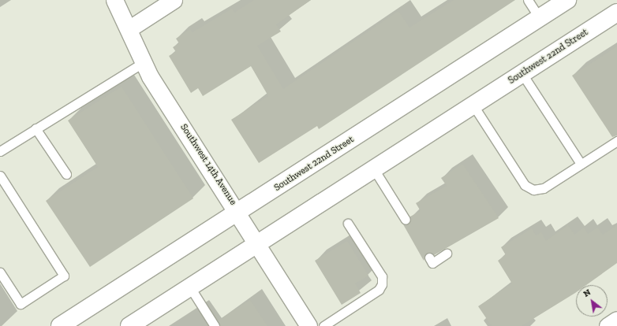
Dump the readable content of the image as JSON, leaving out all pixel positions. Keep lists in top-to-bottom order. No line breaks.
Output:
{"streets":{"main road":["Southwest 22nd Street"],"street":["Southwest 14th Avenue"]},"crossings":[["Southwest 22nd Street","Southwest 14th Avenue"]],"north":"top left"}
